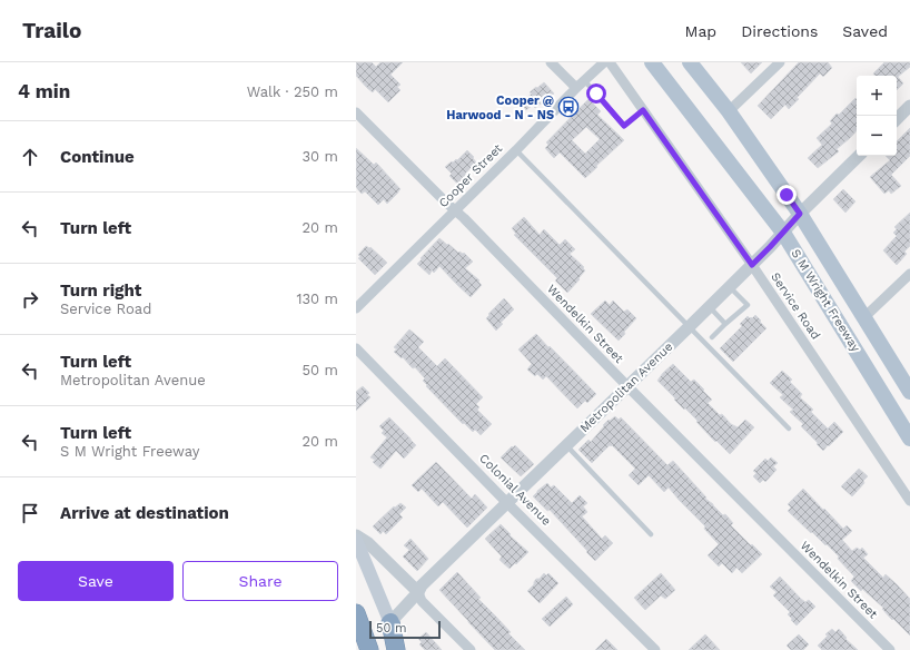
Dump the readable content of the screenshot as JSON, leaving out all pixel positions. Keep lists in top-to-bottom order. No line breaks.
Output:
{"streets":{"main road":["S M Wright Freeway"],"street":["Cooper Street","Service Road","Wendelkin Street","Metropolitan Avenue","Colonial Avenue"]},"crossings":[["Cooper Street","Wendelkin Street"],["S M Wright Freeway","Metropolitan Avenue"],["Service Road","Metropolitan Avenue"],["Wendelkin Street","Metropolitan Avenue"],["Metropolitan Avenue","Colonial Avenue"]],"places":{"bus stop":["Cooper @ Harwood - N - NS"]},"scale_bar":"50 m","page":{"header":"Trailo","nav":["Map","Directions","Saved"],"heading":["4 min","Walk · 250 m"],"map_buttons":["+","−"],"list":[["Continue","30 m"],["Turn left","20 m"],["Turn right","Service Road","130 m"],["Turn left","Metropolitan Avenue","50 m"],["Turn left","S M Wright Freeway","20 m"],"Arrive at destination"],"buttons":["Save","Share"],"scale":"50 m"}}
